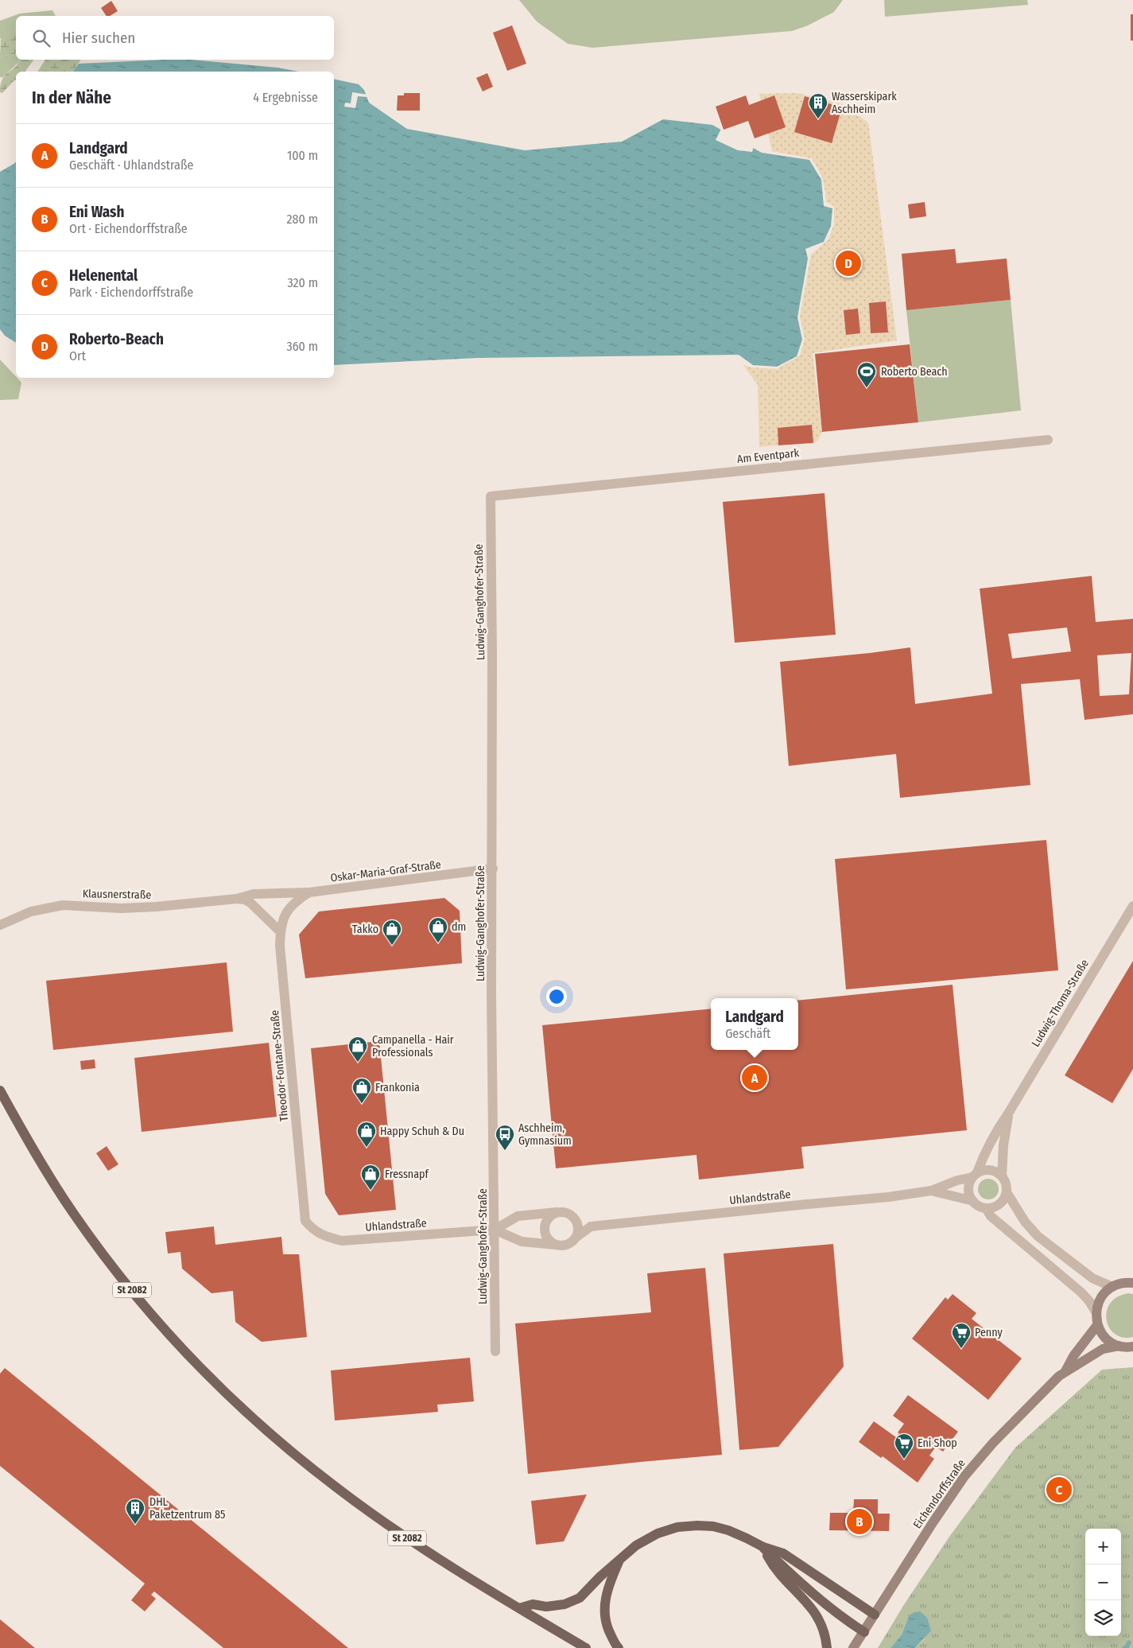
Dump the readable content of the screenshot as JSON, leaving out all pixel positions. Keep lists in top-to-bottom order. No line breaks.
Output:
{"streets":{"main road":["St 2082"],"street":["Am Eventpark","Ludwig-Ganghofer-Straße","Oskar-Maria-Graf-Straße","Klausnerstraße","Ludwig-Thoma-Straße","Theodor-Fontane-Straße","Uhlandstraße","Eichendorffstraße"]},"crossings":[["Am Eventpark","Ludwig-Ganghofer-Straße"],["Ludwig-Ganghofer-Straße","Oskar-Maria-Graf-Straße"],["Ludwig-Ganghofer-Straße","Uhlandstraße"],["Oskar-Maria-Graf-Straße","Klausnerstraße"],["Oskar-Maria-Graf-Straße","Theodor-Fontane-Straße"],["Klausnerstraße","Theodor-Fontane-Straße"],["Ludwig-Thoma-Straße","Uhlandstraße"],["Theodor-Fontane-Straße","Uhlandstraße"]],"places":{"building":["Wasserskipark Aschheim","DHL Paketzentrum 85"],"sports":["Roberto Beach"],"shop":["dm","Takko","Campanella - Hair Professionals","Frankonia","Happy Schuh & Du","Fressnapf"],"bus stop":["Aschheim, Gymnasium"],"supermarket":["Penny","Eni Shop"]},"page":{"search":"Hier suchen","heading":["In der Nähe","4 Ergebnisse"],"list":[{"mark":"A","name":"Landgard","note":"Geschäft · Uhlandstraße","value":"100 m"},{"mark":"B","name":"Eni Wash","note":"Ort · Eichendorffstraße","value":"280 m"},{"mark":"C","name":"Helenental","note":"Park · Eichendorffstraße","value":"320 m"},{"mark":"D","name":"Roberto-Beach","note":"Ort","value":"360 m"}],"pins":["D","A","C","B"],"popup":["Landgard","Geschäft"],"map_buttons":["+","−"]}}
